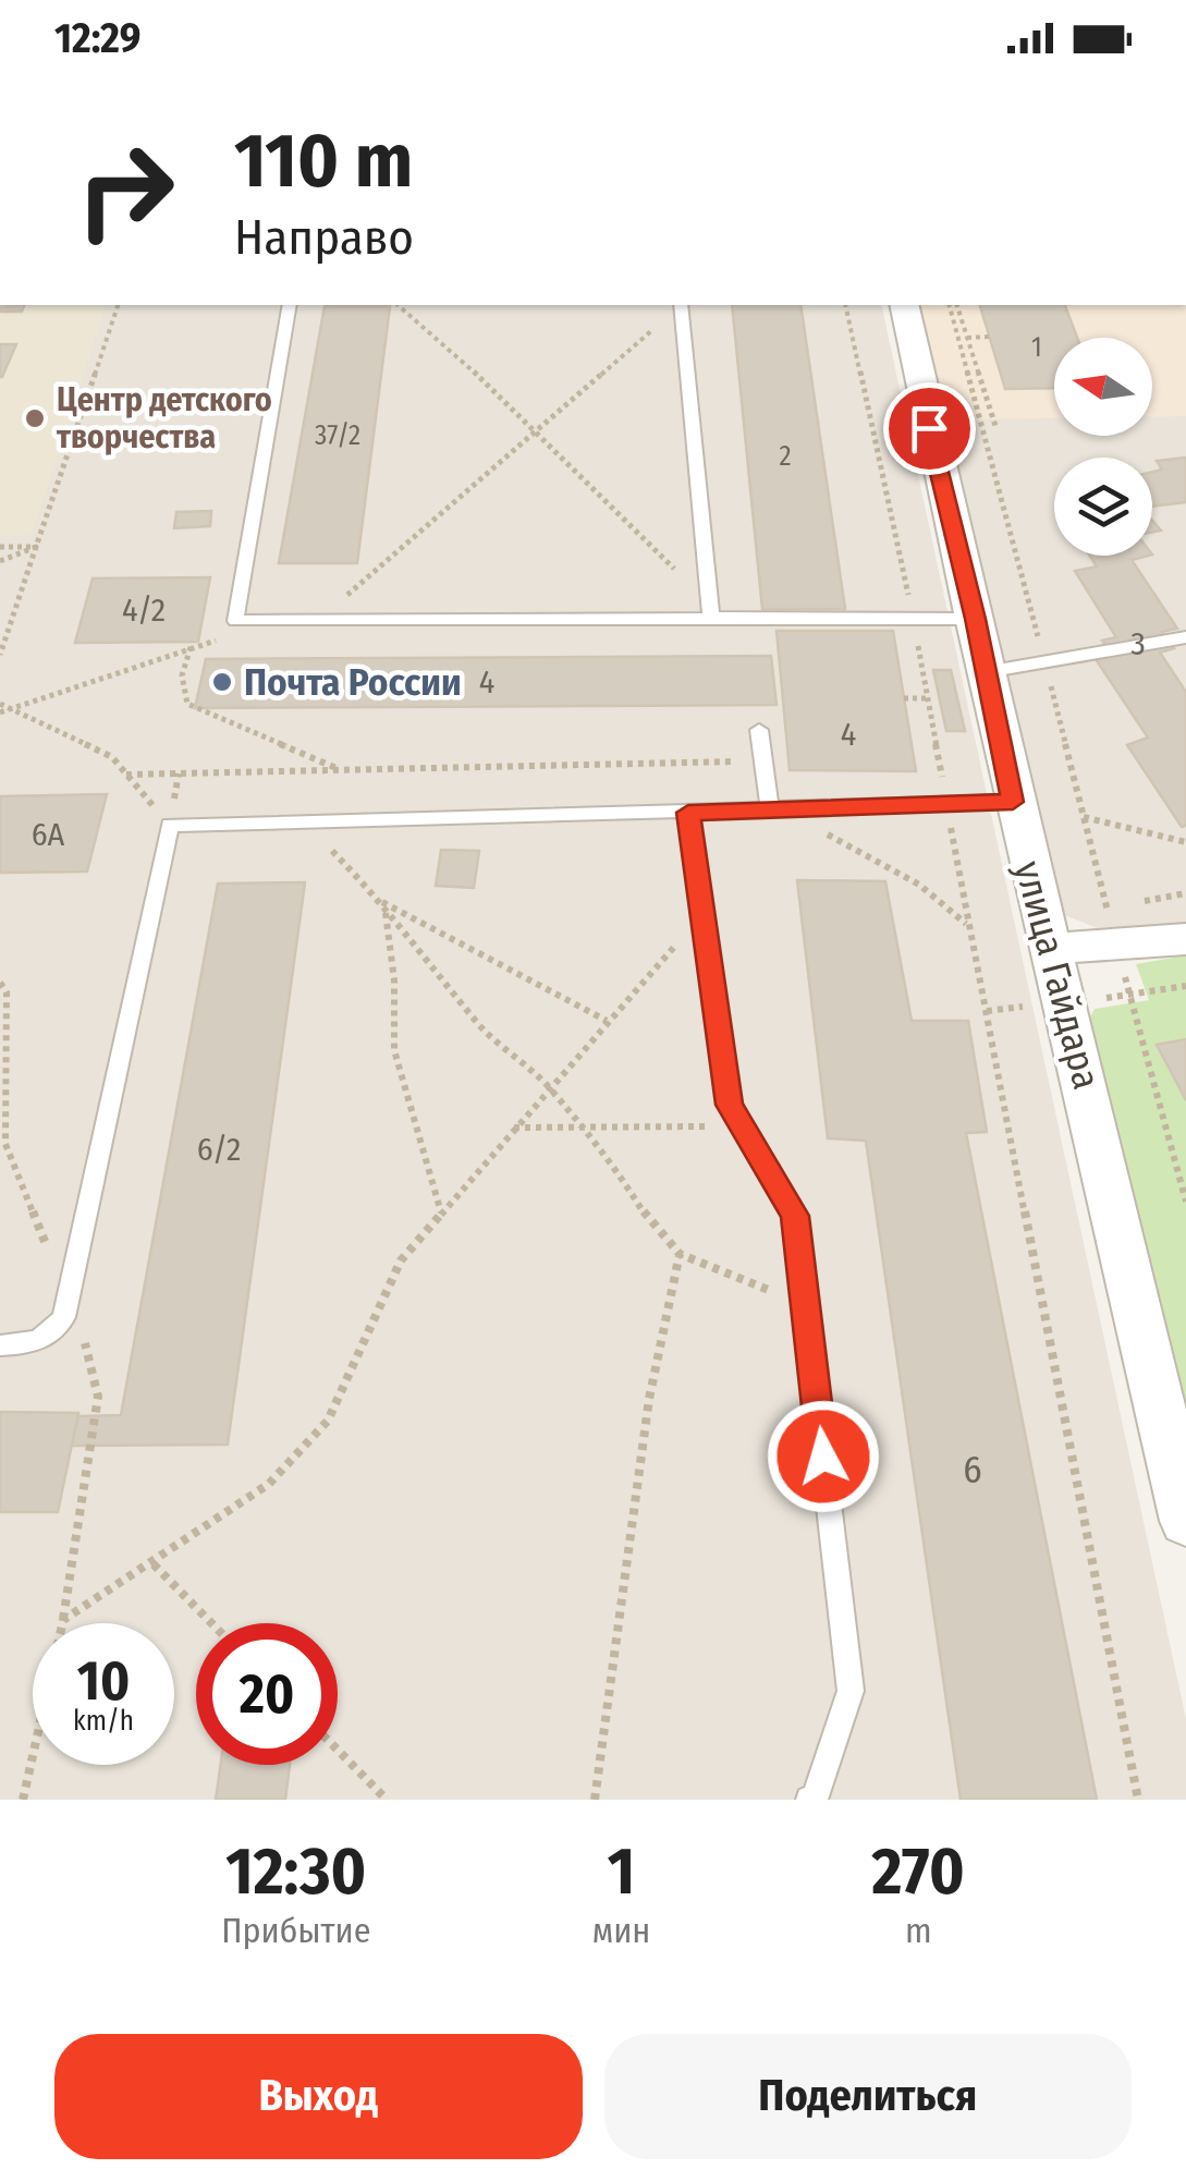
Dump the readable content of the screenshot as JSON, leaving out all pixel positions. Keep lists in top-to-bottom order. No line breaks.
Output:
{"streets":{"street":["улица Гайдара"]},"places":["Центр детского творчества","Почта России"],"house_numbers":["1","37/2","2","4/2","3","4","4","6А","6/2","6"],"north":"left","page":{"status":"12:29","turn":["110 m","Направо"],"speed":"10 km/h","limit":"20","eta":["12:30","Прибытие","1","мин","270","m"],"buttons":["Выход","Поделиться"]}}
